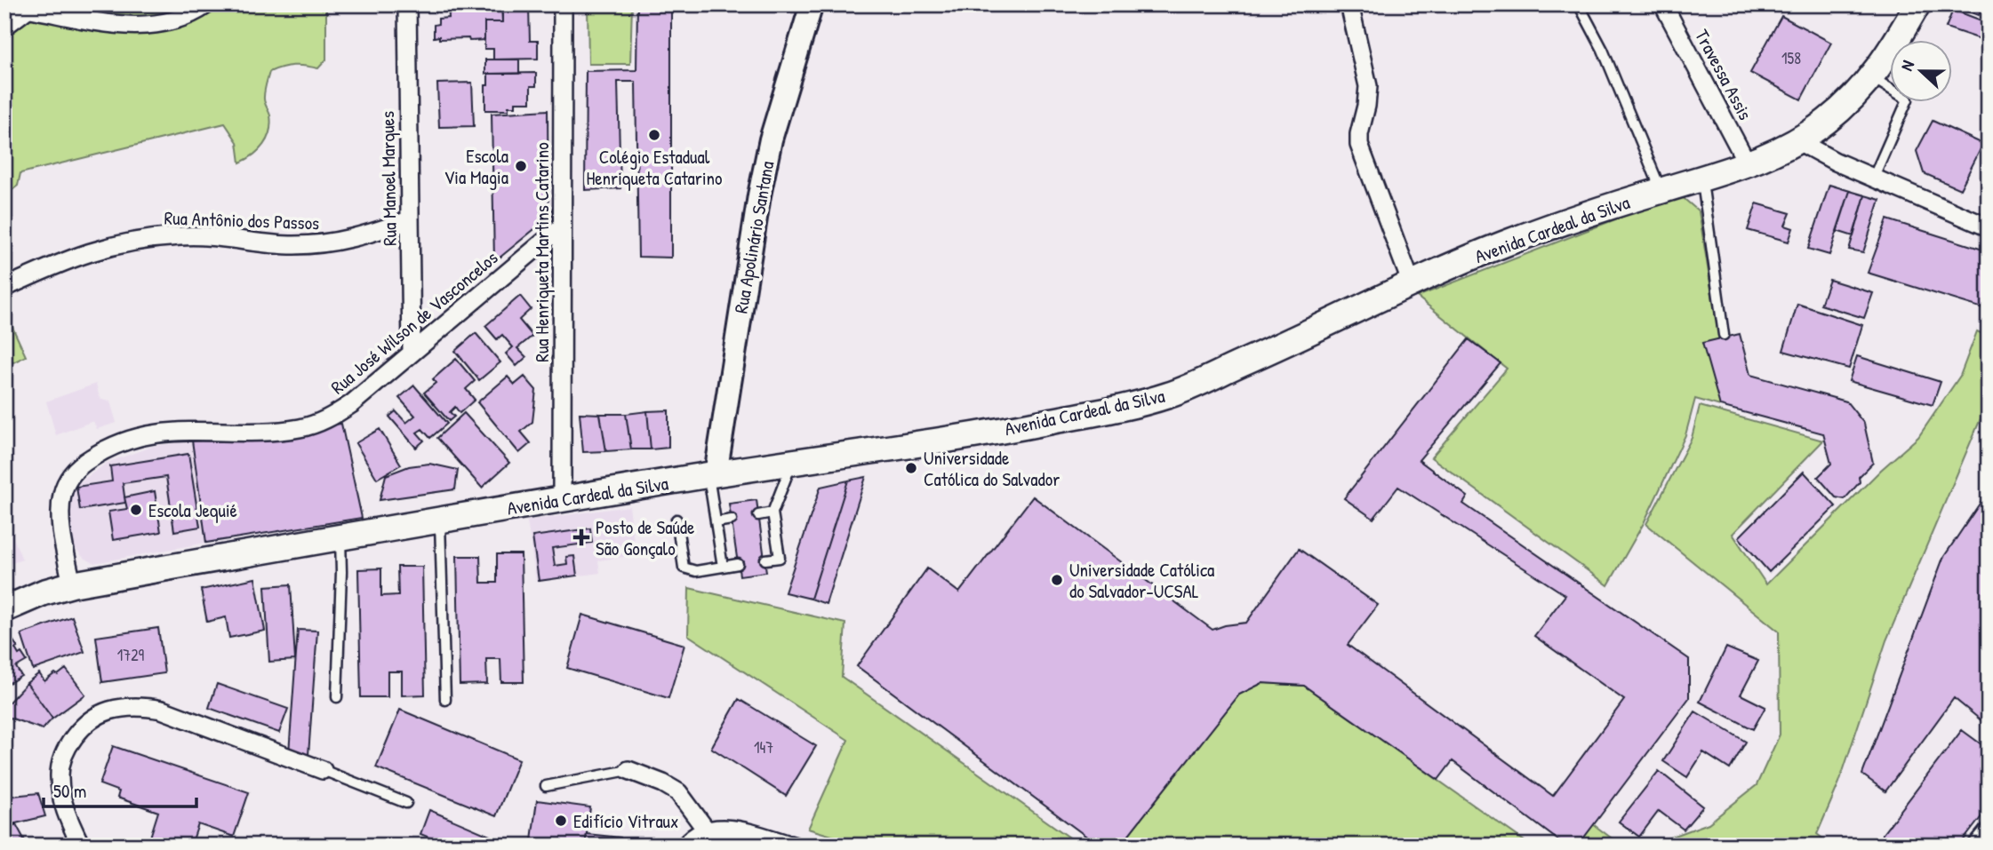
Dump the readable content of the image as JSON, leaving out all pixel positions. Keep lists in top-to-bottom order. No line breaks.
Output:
{"streets":{"main road":["Avenida Cardeal da Silva"],"street":["Travessa Assis","Rua Manoel Marques","Rua Antônio dos Passos","Rua Apolinário Santana","Rua Henriqueta Martins Catarino","Rua José Wilson de Vasconcelos"]},"crossings":[["Travessa Assis","Avenida Cardeal da Silva"],["Rua Manoel Marques","Rua Antônio dos Passos"],["Rua Manoel Marques","Rua José Wilson de Vasconcelos"],["Avenida Cardeal da Silva","Rua Apolinário Santana"],["Avenida Cardeal da Silva","Rua Henriqueta Martins Catarino"],["Avenida Cardeal da Silva","Rua José Wilson de Vasconcelos"],["Rua Henriqueta Martins Catarino","Rua José Wilson de Vasconcelos"]],"places":{"other":["Colégio Estadual Henriqueta Catarino","Escola Via Magia","Universidade Católica do Salvador","Escola Jequié","Universidade Católica do Salvador-UCSAL","Edifício Vitraux"],"health":["Posto de Saúde São Gonçalo"]},"house_numbers":["158","1729","147"],"scale_bar":"50 m","north":"left"}
